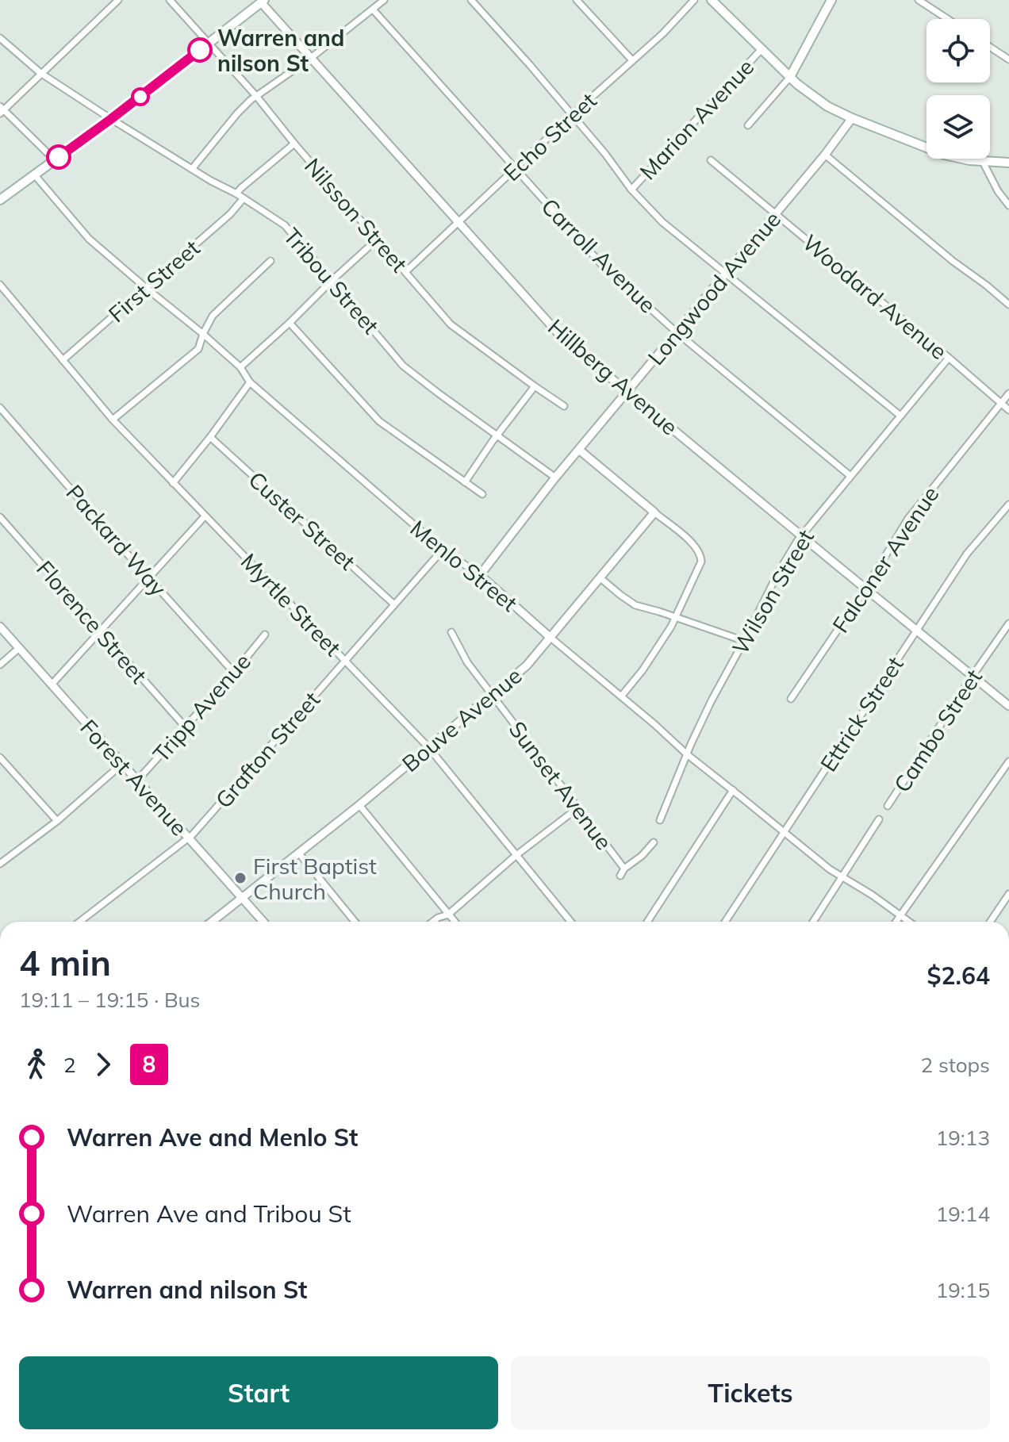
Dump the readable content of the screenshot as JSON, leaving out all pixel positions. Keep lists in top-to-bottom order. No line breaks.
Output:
{"streets":{"street":["Marion Avenue","Echo Street","Nilsson Street","Carroll Avenue","First Street","Tribou Street","Longwood Avenue","Woodard Avenue","Hillberg Avenue","Custer Street","Packard Way","Falconer Avenue","Menlo Street","Wilson Street","Myrtle Street","Florence Street","Tripp Avenue","Ettrick Street","Bouve Avenue","Cambo Street","Grafton Street","Forest Avenue","Sunset Avenue"]},"crossings":[["Echo Street","Nilsson Street"],["Echo Street","Carroll Avenue"],["Echo Street","Hillberg Avenue"],["Carroll Avenue","Longwood Avenue"],["Carroll Avenue","Wilson Street"],["First Street","Tribou Street"],["First Street","Menlo Street"],["First Street","Myrtle Street"],["Tribou Street","Longwood Avenue"],["Longwood Avenue","Woodard Avenue"],["Longwood Avenue","Hillberg Avenue"],["Longwood Avenue","Menlo Street"],["Woodard Avenue","Falconer Avenue"],["Woodard Avenue","Wilson Street"],["Hillberg Avenue","Falconer Avenue"],["Hillberg Avenue","Wilson Street"],["Hillberg Avenue","Ettrick Street"],["Hillberg Avenue","Cambo Street"],["Custer Street","Grafton Street"],["Packard Way","Tripp Avenue"],["Menlo Street","Wilson Street"],["Menlo Street","Ettrick Street"],["Menlo Street","Bouve Avenue"],["Menlo Street","Grafton Street"],["Myrtle Street","Bouve Avenue"],["Myrtle Street","Grafton Street"],["Florence Street","Tripp Avenue"],["Tripp Avenue","Forest Avenue"],["Bouve Avenue","Forest Avenue"],["Bouve Avenue","Sunset Avenue"],["Grafton Street","Forest Avenue"]],"places":["Warren and nilson St","First Baptist Church"],"lines":["bus line 8"],"page":{"heading":["4 min","19:11 – 19:15 · Bus","$2.64"],"legs":["2","8","2 stops"],"list":[{"name":"Warren Ave and Menlo St","value":"19:13"},{"name":"Warren Ave and Tribou St","value":"19:14"},{"name":"Warren and nilson St","value":"19:15"}],"buttons":["Start","Tickets"]}}
